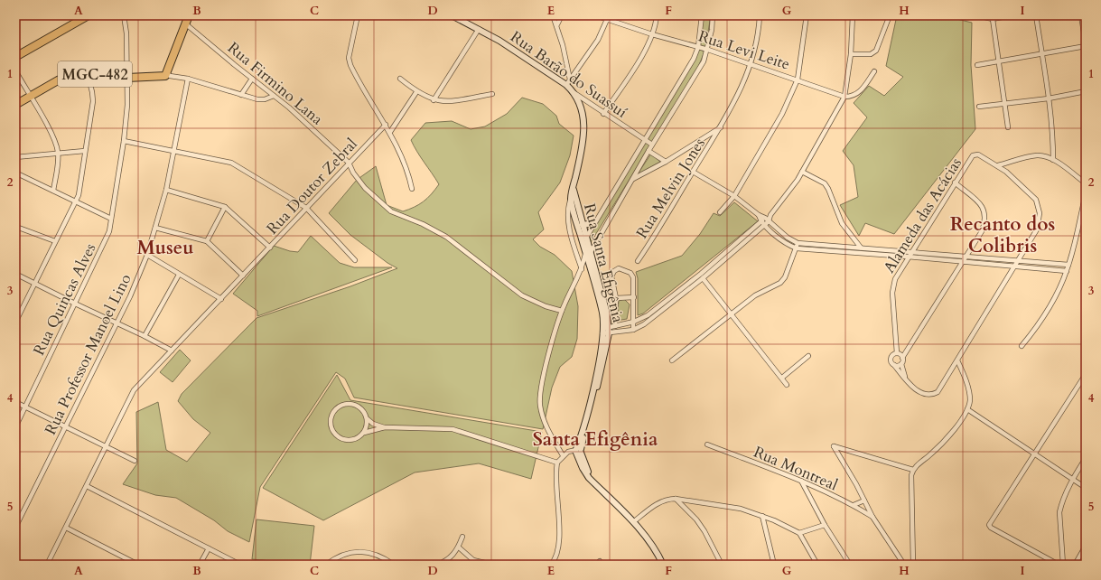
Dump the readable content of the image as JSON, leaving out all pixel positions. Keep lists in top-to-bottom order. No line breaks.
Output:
{"streets":{"highway":["MGC-482"],"main road":["Rua Barão do Suassuí","Rua Santa Efigênia"],"street":["Rua Levi Leite","Rua Firmino Lana","Rua Doutor Zebral","Rua Melvin Jones","Alameda das Acácias","Rua Quincas Alves","Rua Professor Manoel Lino","Rua Montreal"]},"crossings":[["Rua Levi Leite","Rua Melvin Jones"],["MGC-482","Rua Quincas Alves"],["Rua Barão do Suassuí","Rua Santa Efigênia"],["Rua Firmino Lana","Rua Doutor Zebral"]],"districts":["Recanto dos Colibris","Museu","Santa Efigênia"],"grid":{"columns":["A","B","C","D","E","F","G","H","I"],"rows":["1","2","3","4","5"]}}
